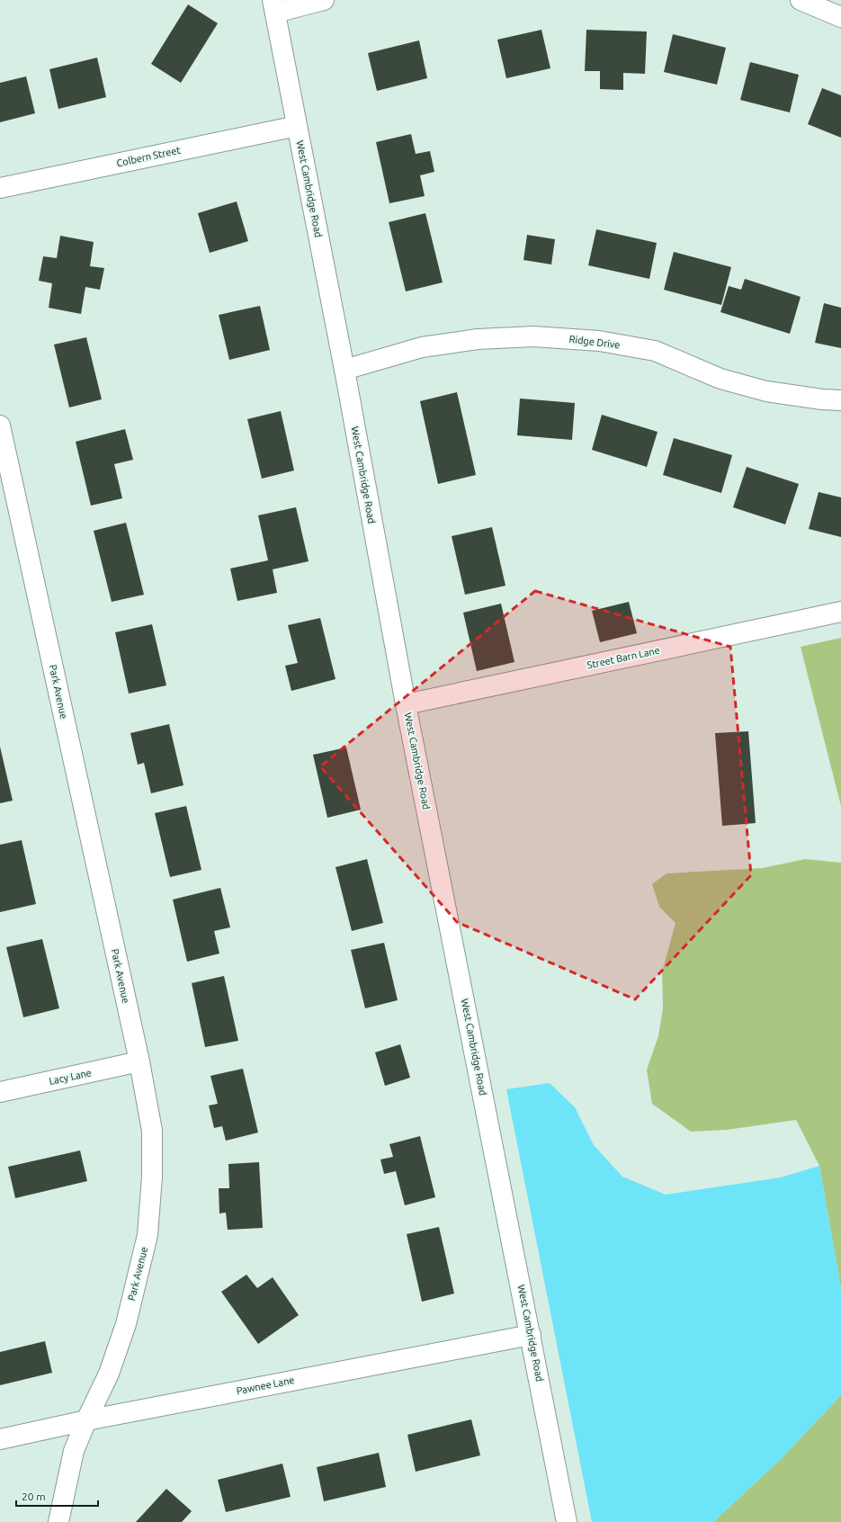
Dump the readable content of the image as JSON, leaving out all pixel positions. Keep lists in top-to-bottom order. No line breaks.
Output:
{"streets":{"street":["Colbern Street","West Cambridge Road","Ridge Drive","Street Barn Lane","Park Avenue","Lacy Lane","Pawnee Lane"]},"crossings":[["Colbern Street","West Cambridge Road"],["West Cambridge Road","Ridge Drive"],["West Cambridge Road","Street Barn Lane"],["West Cambridge Road","Pawnee Lane"],["Park Avenue","Lacy Lane"],["Park Avenue","Pawnee Lane"]],"scale_bar":"20 m"}
